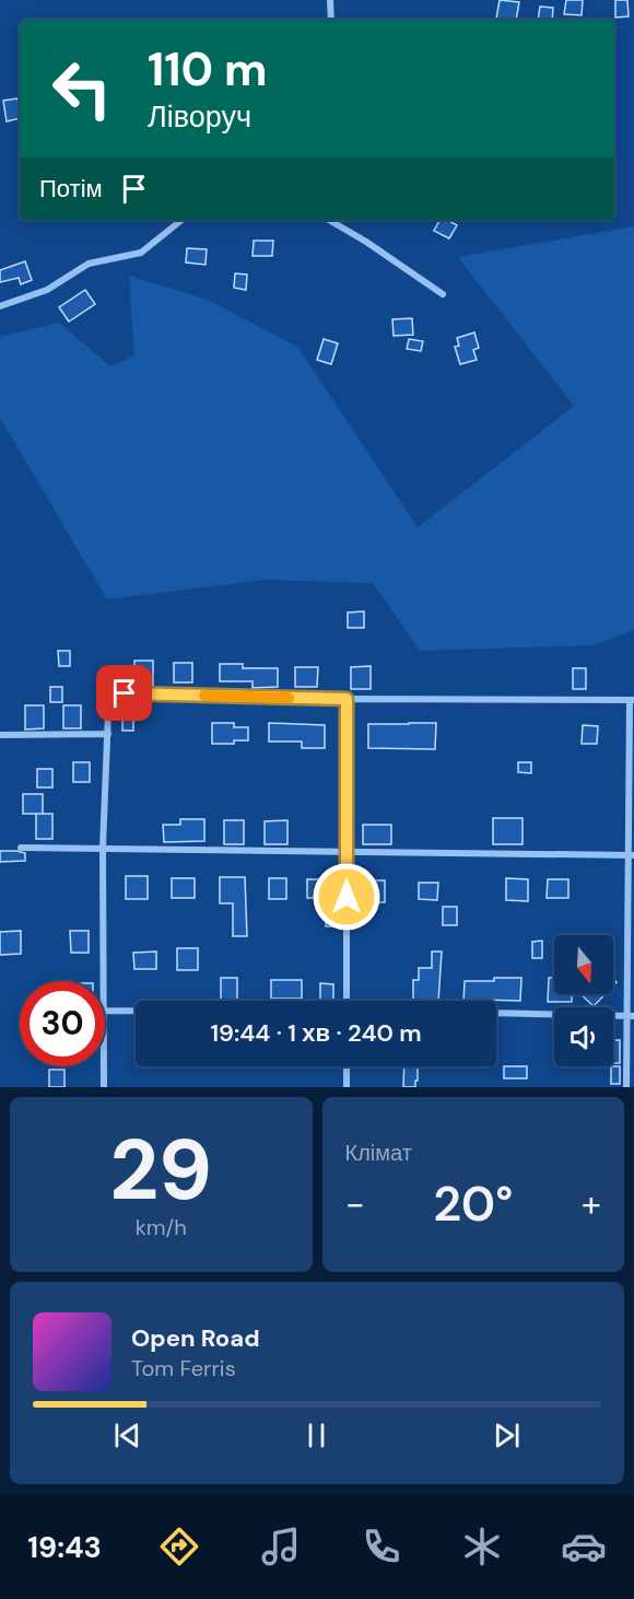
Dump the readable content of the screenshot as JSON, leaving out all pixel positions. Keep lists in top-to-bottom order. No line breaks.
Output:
{"north":"bottom","page":{"turn":["110 m","Ліворуч"],"then":"Потім","limit":"30","trip":"19:44 · 1 хв · 240 m","tile":[["29","km/h"],"Клімат"],"heat":["−","20°","+"],"song":["Open Road","Tom Ferris"],"tabs":"19:43"}}
